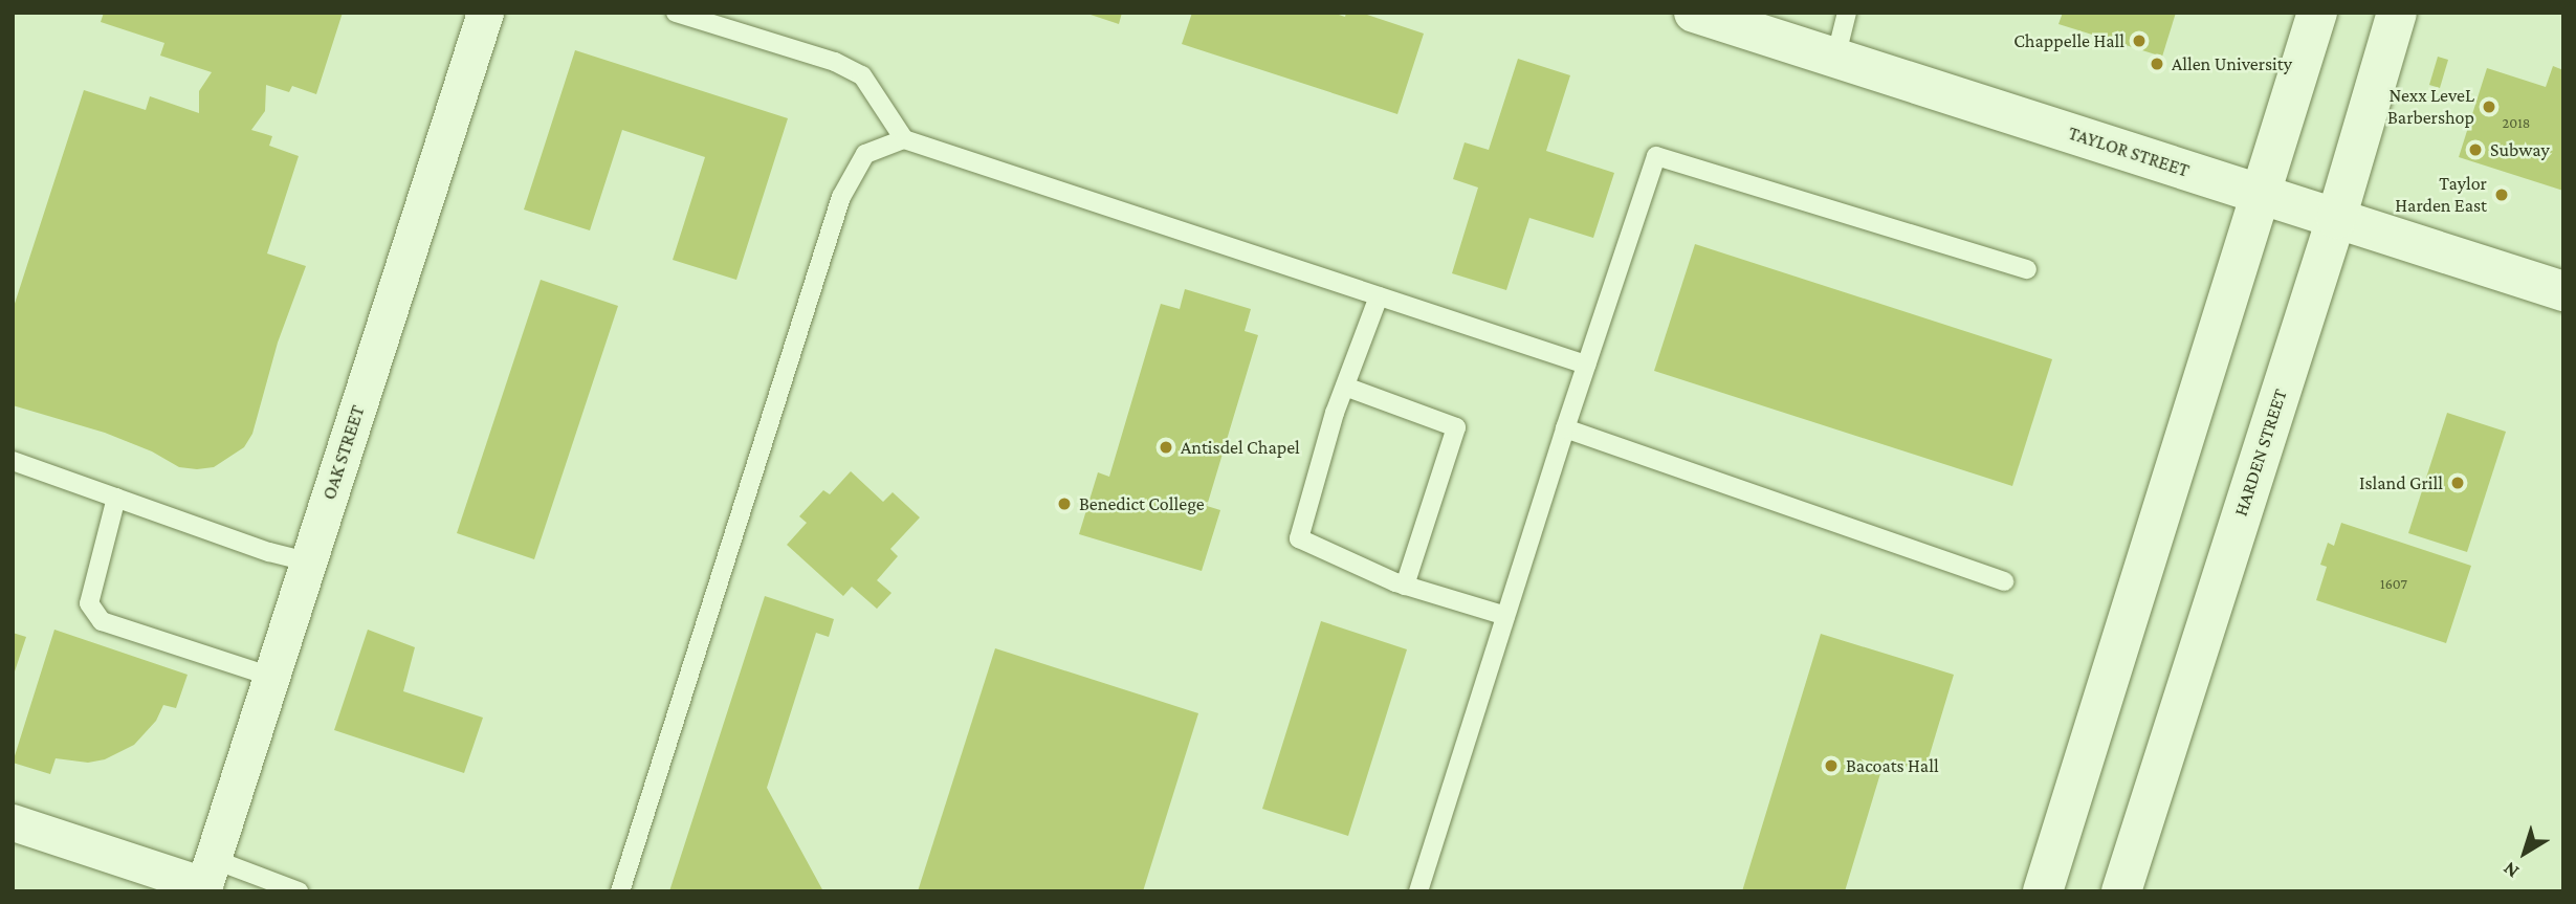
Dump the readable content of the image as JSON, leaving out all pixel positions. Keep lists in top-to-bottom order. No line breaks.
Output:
{"streets":{"main road":["TAYLOR STREET","HARDEN STREET"],"street":["OAK STREET"]},"crossings":[["TAYLOR STREET","HARDEN STREET"]],"places":["Chappelle Hall","Allen University","Nexx LeveL Barbershop","Subway","Taylor Harden East","Antisdel Chapel","Island Grill","Benedict College","Bacoats Hall"],"house_numbers":["2018","1607"],"north":"bottom left"}
